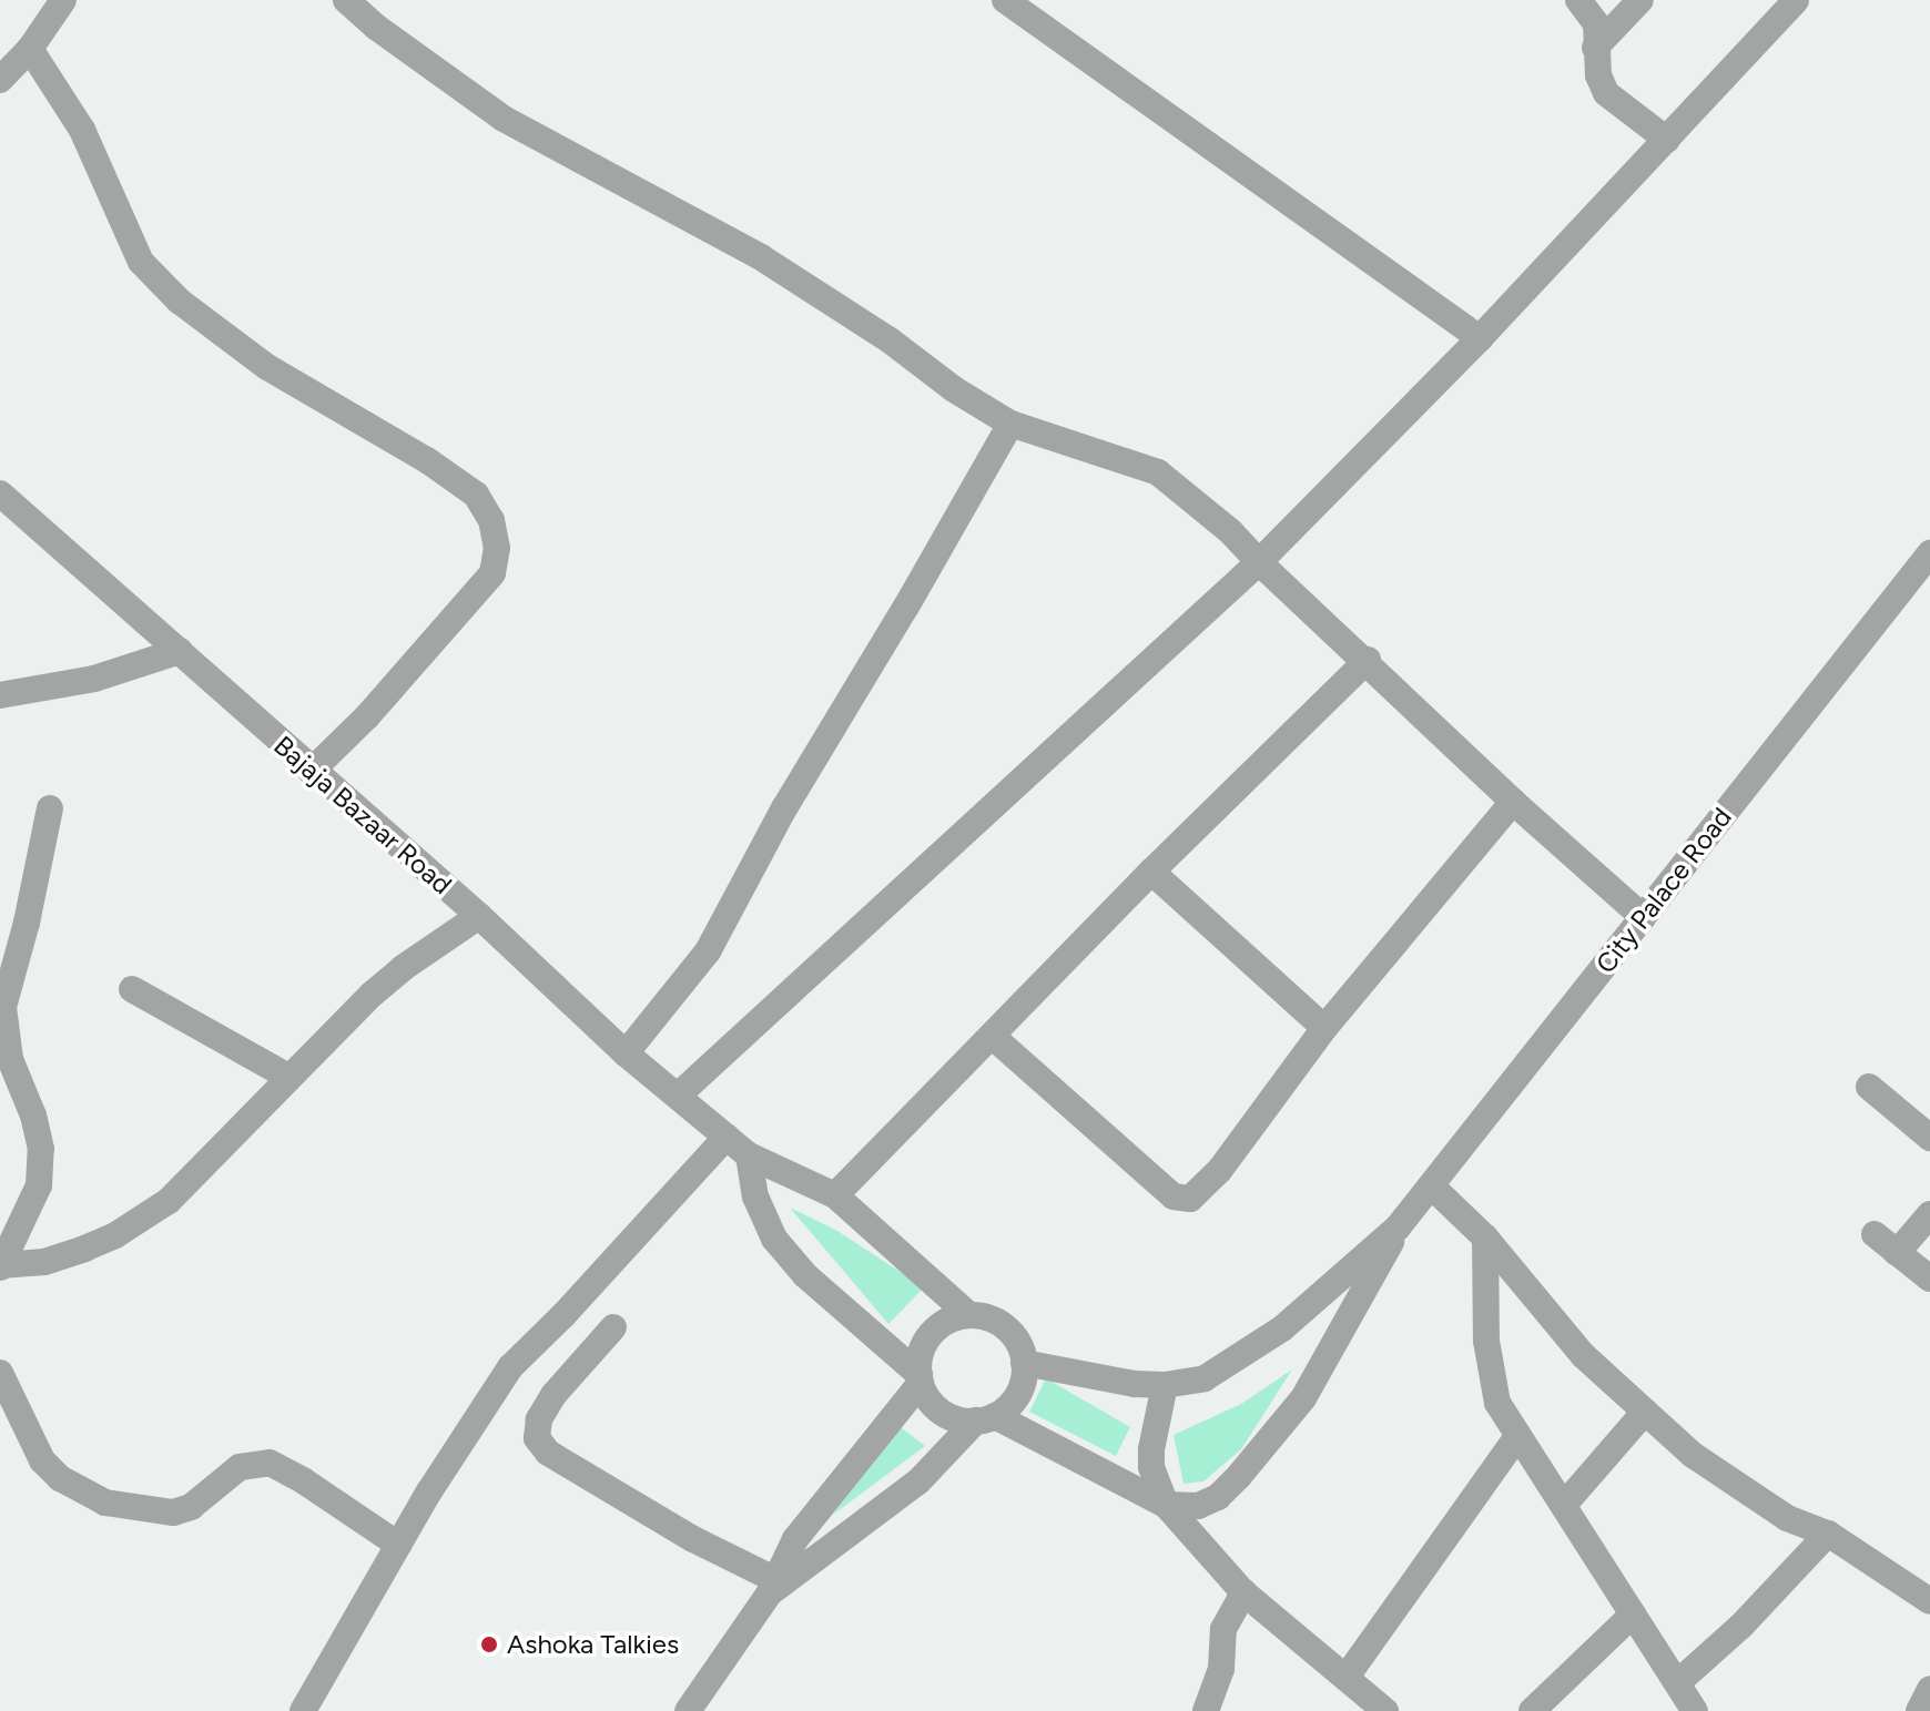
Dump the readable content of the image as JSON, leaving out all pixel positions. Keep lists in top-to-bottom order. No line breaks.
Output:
{"streets":{"street":["Bajaja Bazaar Road","City Palace Road"]},"places":["Ashoka Talkies"]}
